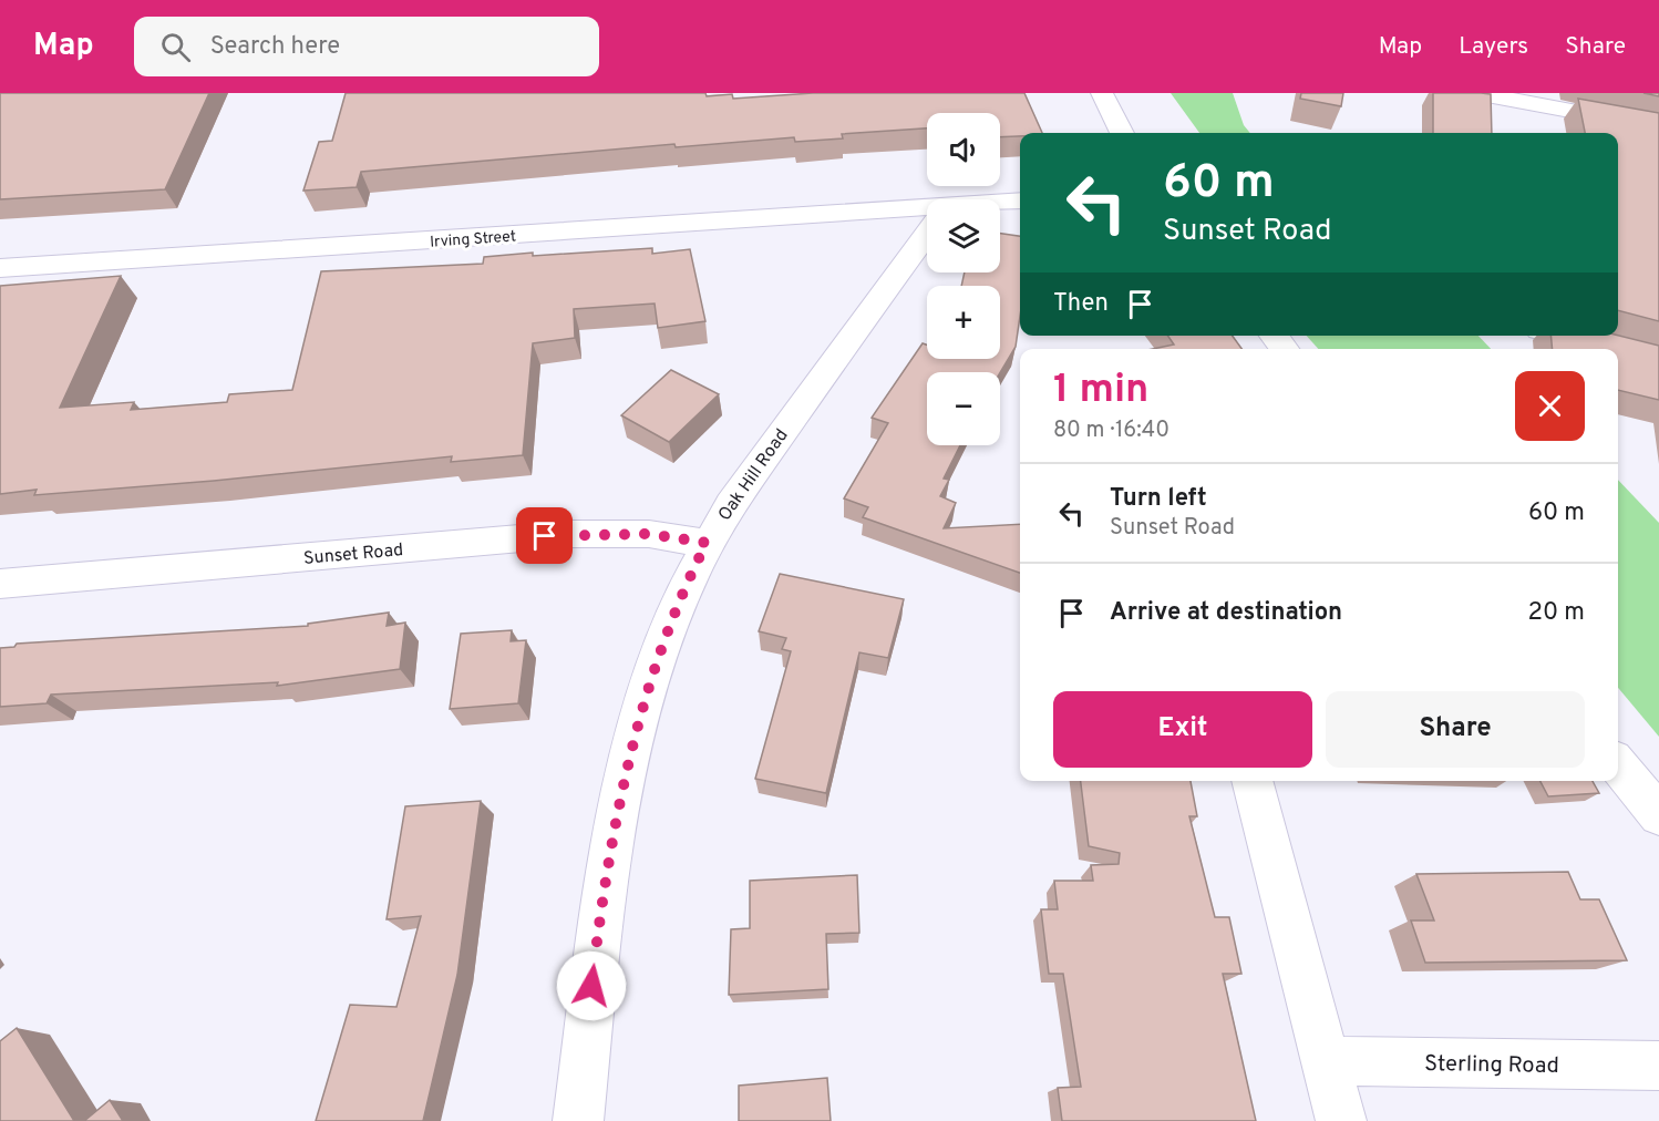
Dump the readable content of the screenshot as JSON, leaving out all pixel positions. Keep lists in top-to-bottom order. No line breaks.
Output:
{"streets":{"street":["Irving Street","Oak Hill Road","Sunset Road","Sterling Road"]},"crossings":[["Oak Hill Road","Sunset Road"]],"page":{"header":"Map","search":"Search here","nav":["Map","Layers","Share"],"map_buttons":["+","−"],"turn":["60 m","Sunset Road"],"then":"Then","heading":["1 min","80 m · 16:40"],"list":[{"name":"Turn left","note":"Sunset Road","value":"60 m"},{"name":"Arrive at destination","value":"20 m"}],"buttons":["Exit","Share"]}}
